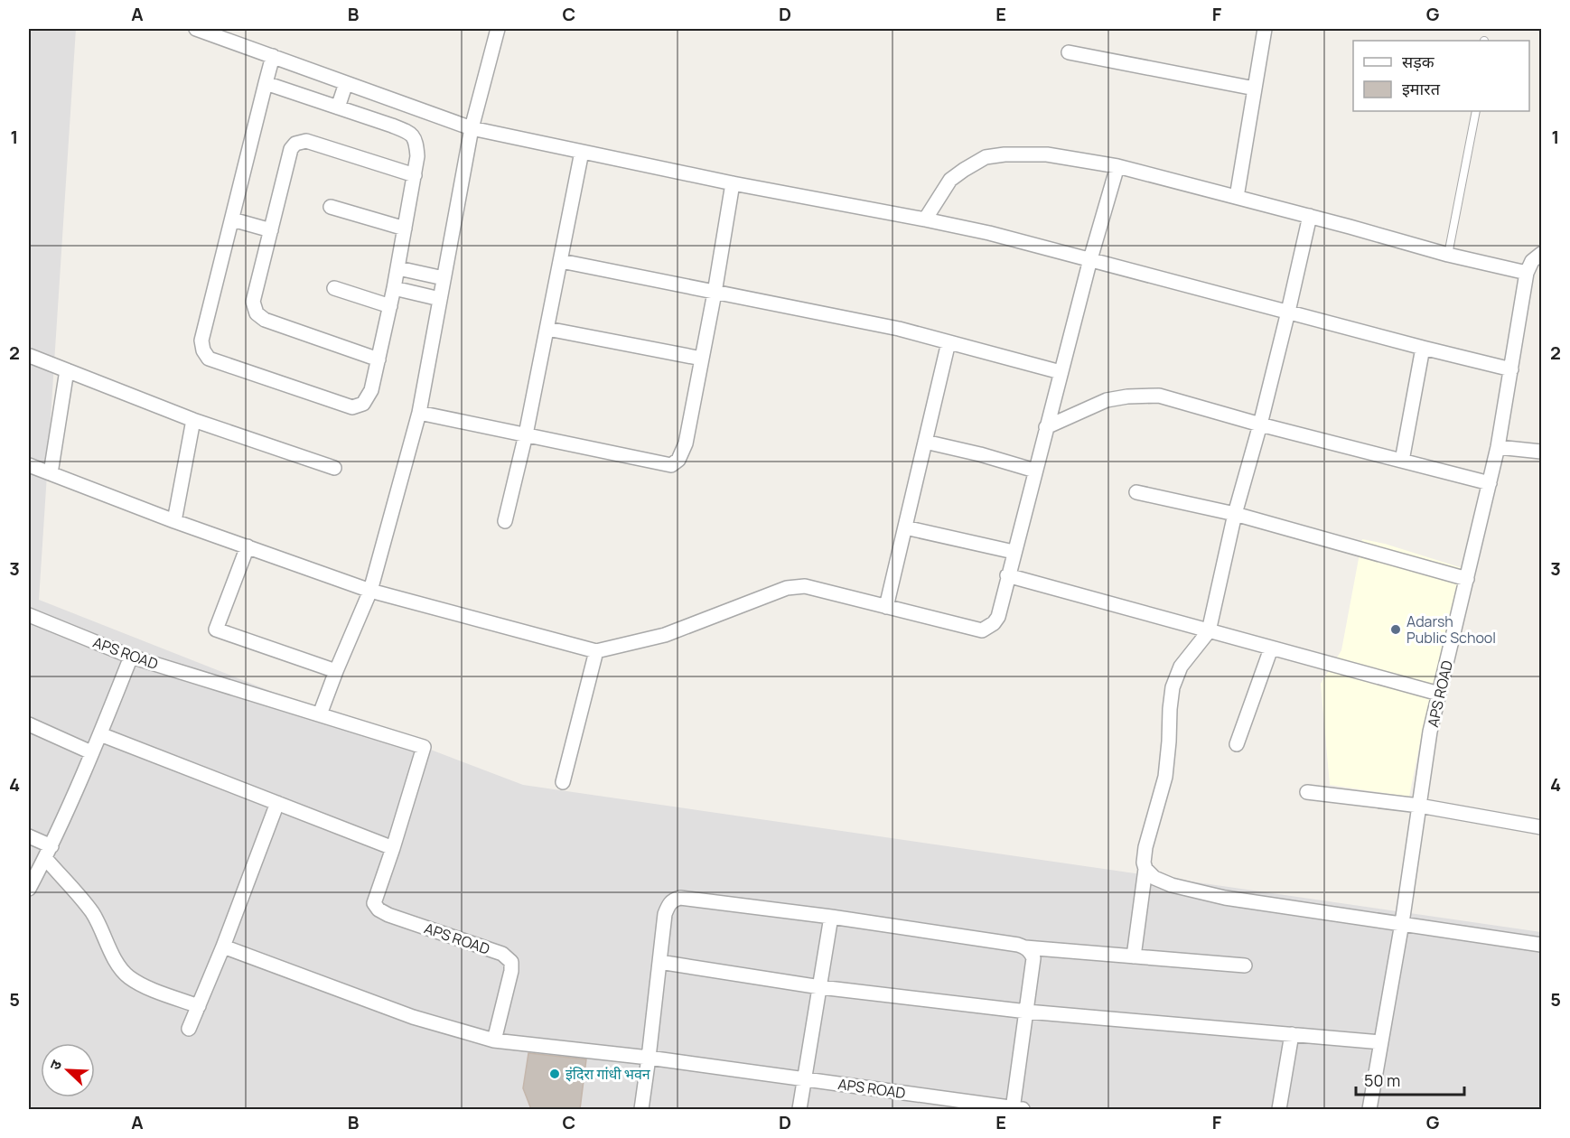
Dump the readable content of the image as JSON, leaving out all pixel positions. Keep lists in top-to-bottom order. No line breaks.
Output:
{"streets":{"street":["APS ROAD"]},"places":["Adarsh Public School","इंदिरा गांधी भवन"],"legend":["सड़क","इमारत"],"scale_bar":"50 m","north":"top left","grid":{"columns":["A","B","C","D","E","F","G"],"rows":["1","2","3","4","5"]}}
